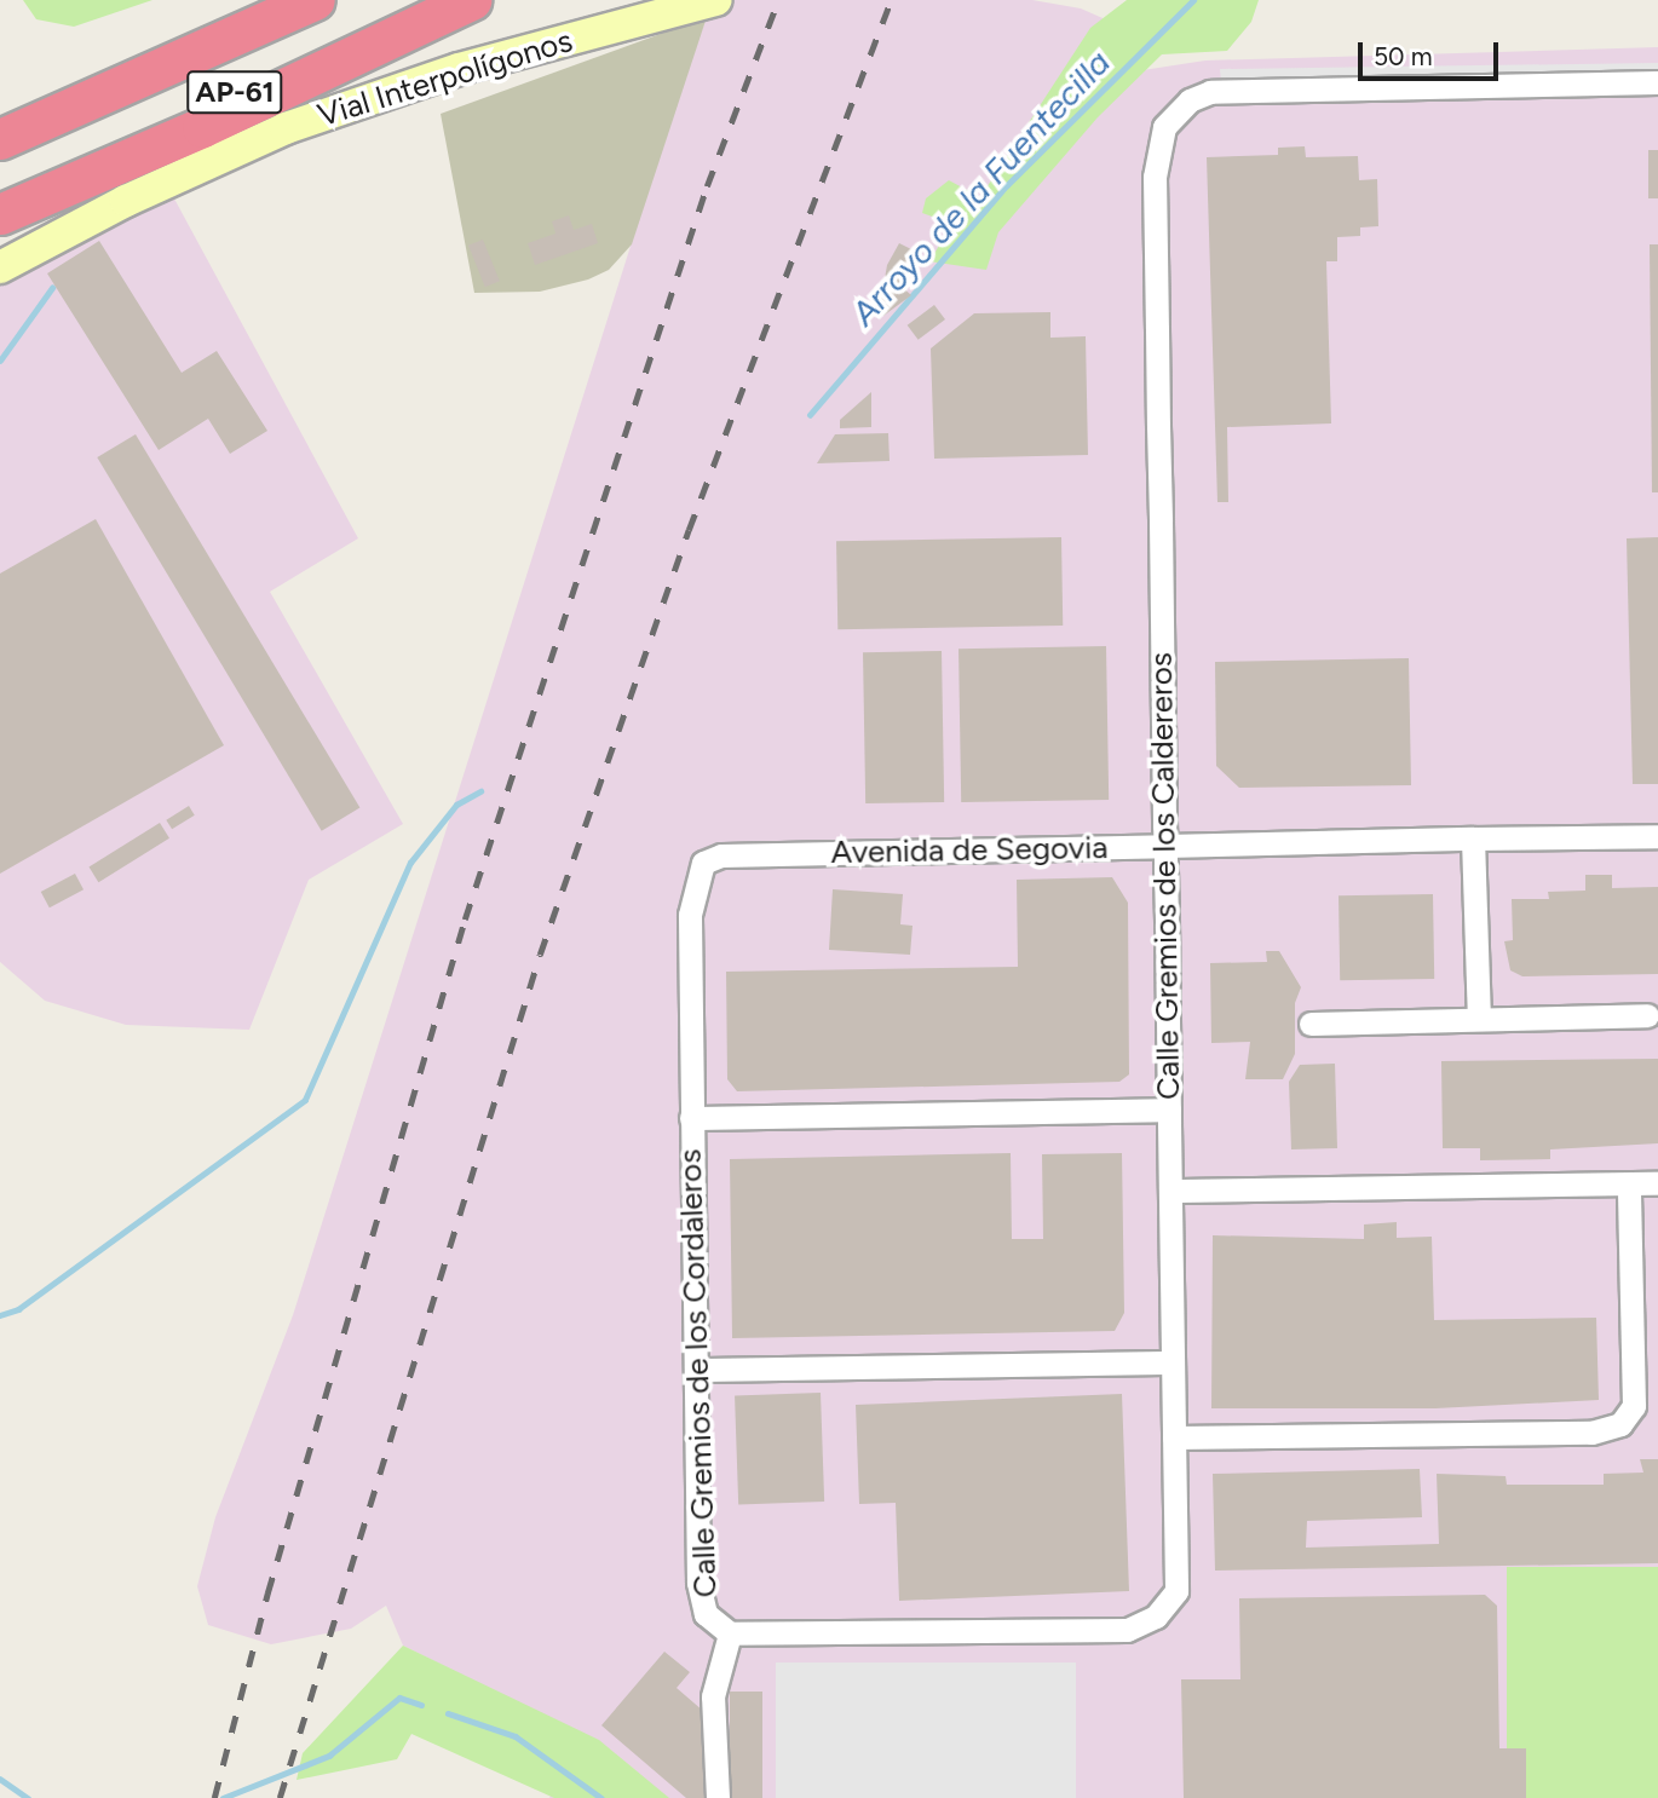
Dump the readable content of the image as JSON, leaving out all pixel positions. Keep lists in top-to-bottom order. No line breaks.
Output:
{"streets":{"highway":["AP-61"],"main road":["Vial Interpolígonos"],"street":["Avenida de Segovia","Calle Gremios de los Caldereros","Calle Gremios de los Cordaleros"]},"crossings":[["Avenida de Segovia","Calle Gremios de los Caldereros"],["Avenida de Segovia","Calle Gremios de los Cordaleros"],["Calle Gremios de los Caldereros","Calle Gremios de los Cordaleros"]],"water":["Arroyo de la Fuentecilla"],"scale_bar":"50 m"}
